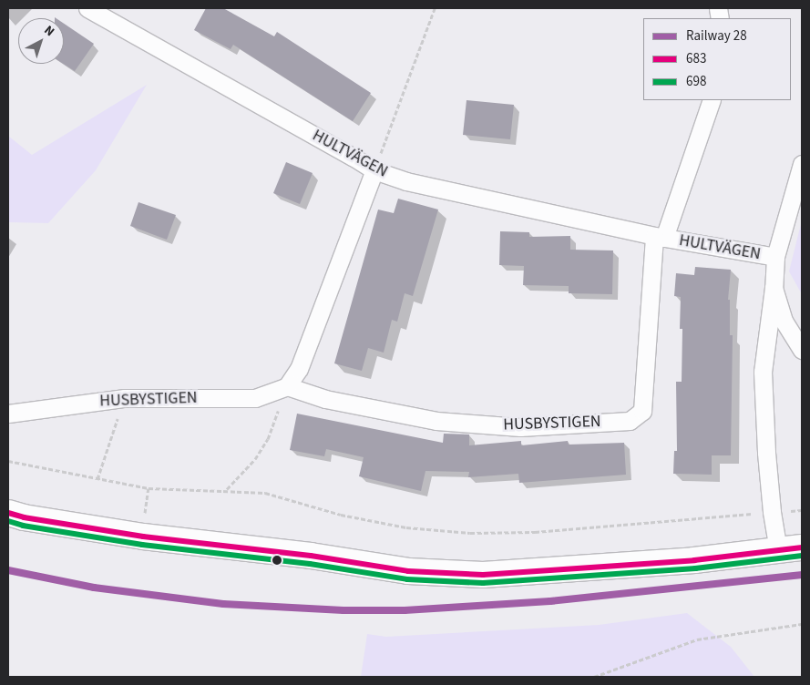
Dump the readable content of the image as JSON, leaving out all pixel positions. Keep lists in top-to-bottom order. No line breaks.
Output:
{"streets":{"street":["HULTVÄGEN","HUSBYSTIGEN"]},"crossings":[["HULTVÄGEN","HUSBYSTIGEN"]],"lines":["transit line 683","transit line 698","rail line 28"],"legend":["Railway 28","683","698"],"north":"top right"}
